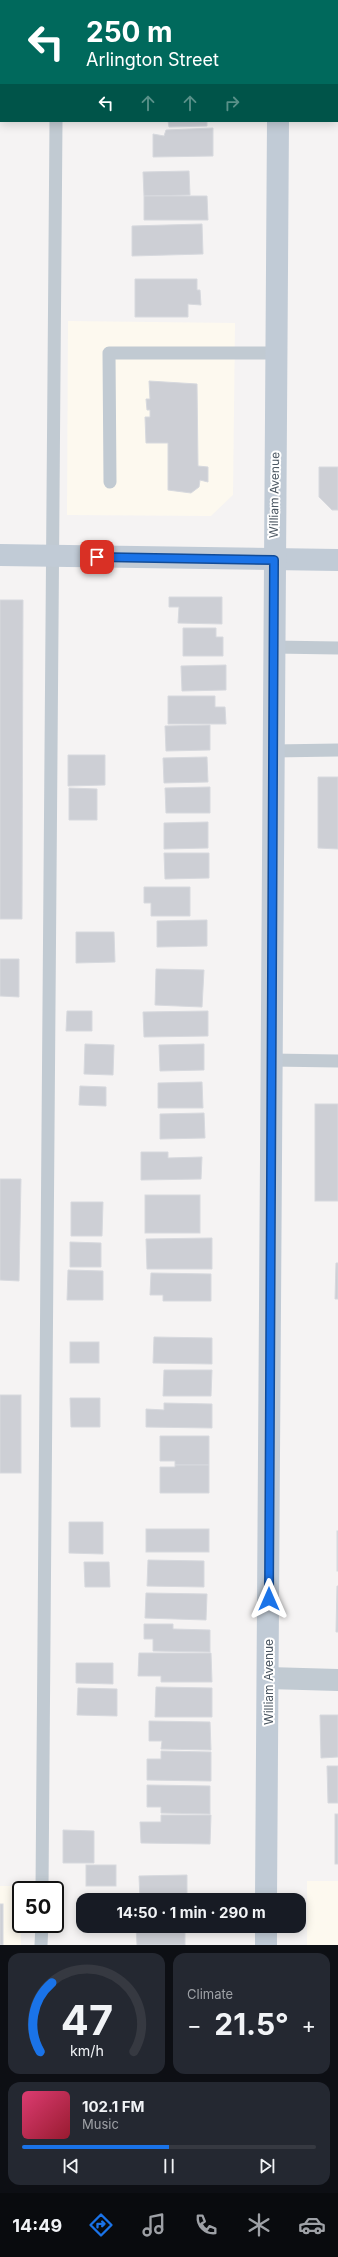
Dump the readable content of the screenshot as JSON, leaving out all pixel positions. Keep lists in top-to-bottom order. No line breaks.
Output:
{"streets":{"main road":["William Avenue"]},"page":{"turn":["250 m","Arlington Street"],"limit":"50","trip":"14:50 · 1 min · 290 m","tile":"Climate","heat":["−","21.5°","+"],"song":["102.1 FM","Music"],"tabs":"14:49","gauge":["47","km/h"]}}
